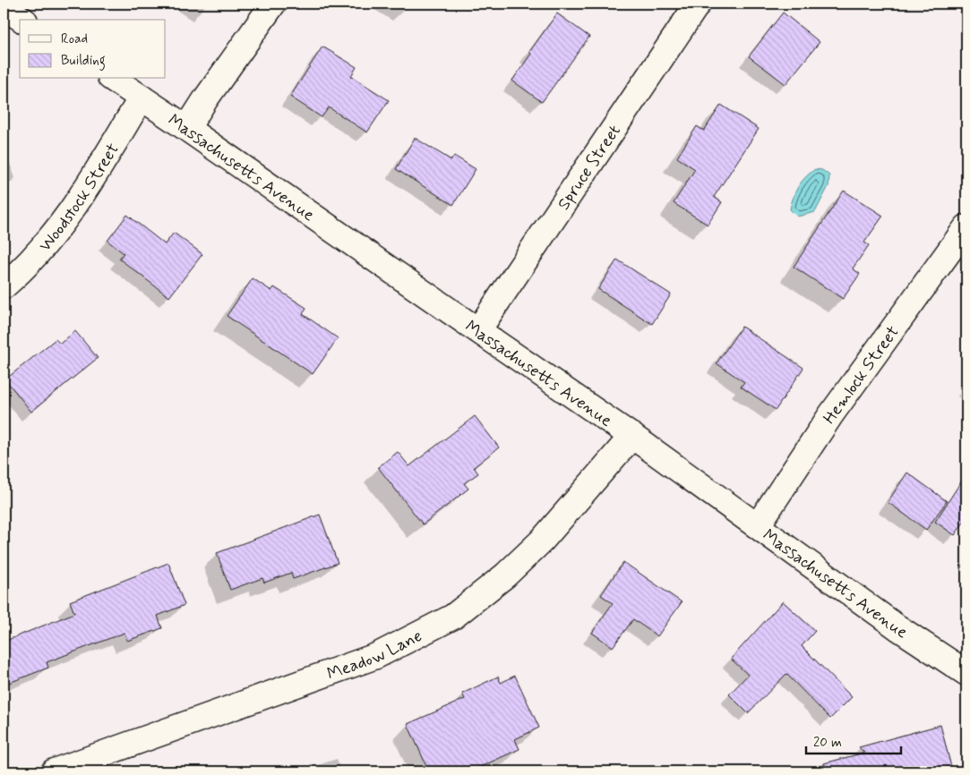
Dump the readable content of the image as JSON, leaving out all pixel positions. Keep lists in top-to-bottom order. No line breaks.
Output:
{"streets":{"street":["Massachusetts Avenue","Spruce Street","Woodstock Street","Hemlock Street","Meadow Lane"]},"crossings":[["Massachusetts Avenue","Spruce Street"],["Massachusetts Avenue","Woodstock Street"],["Massachusetts Avenue","Hemlock Street"],["Massachusetts Avenue","Meadow Lane"]],"legend":["Road","Building"],"scale_bar":"20 m"}
